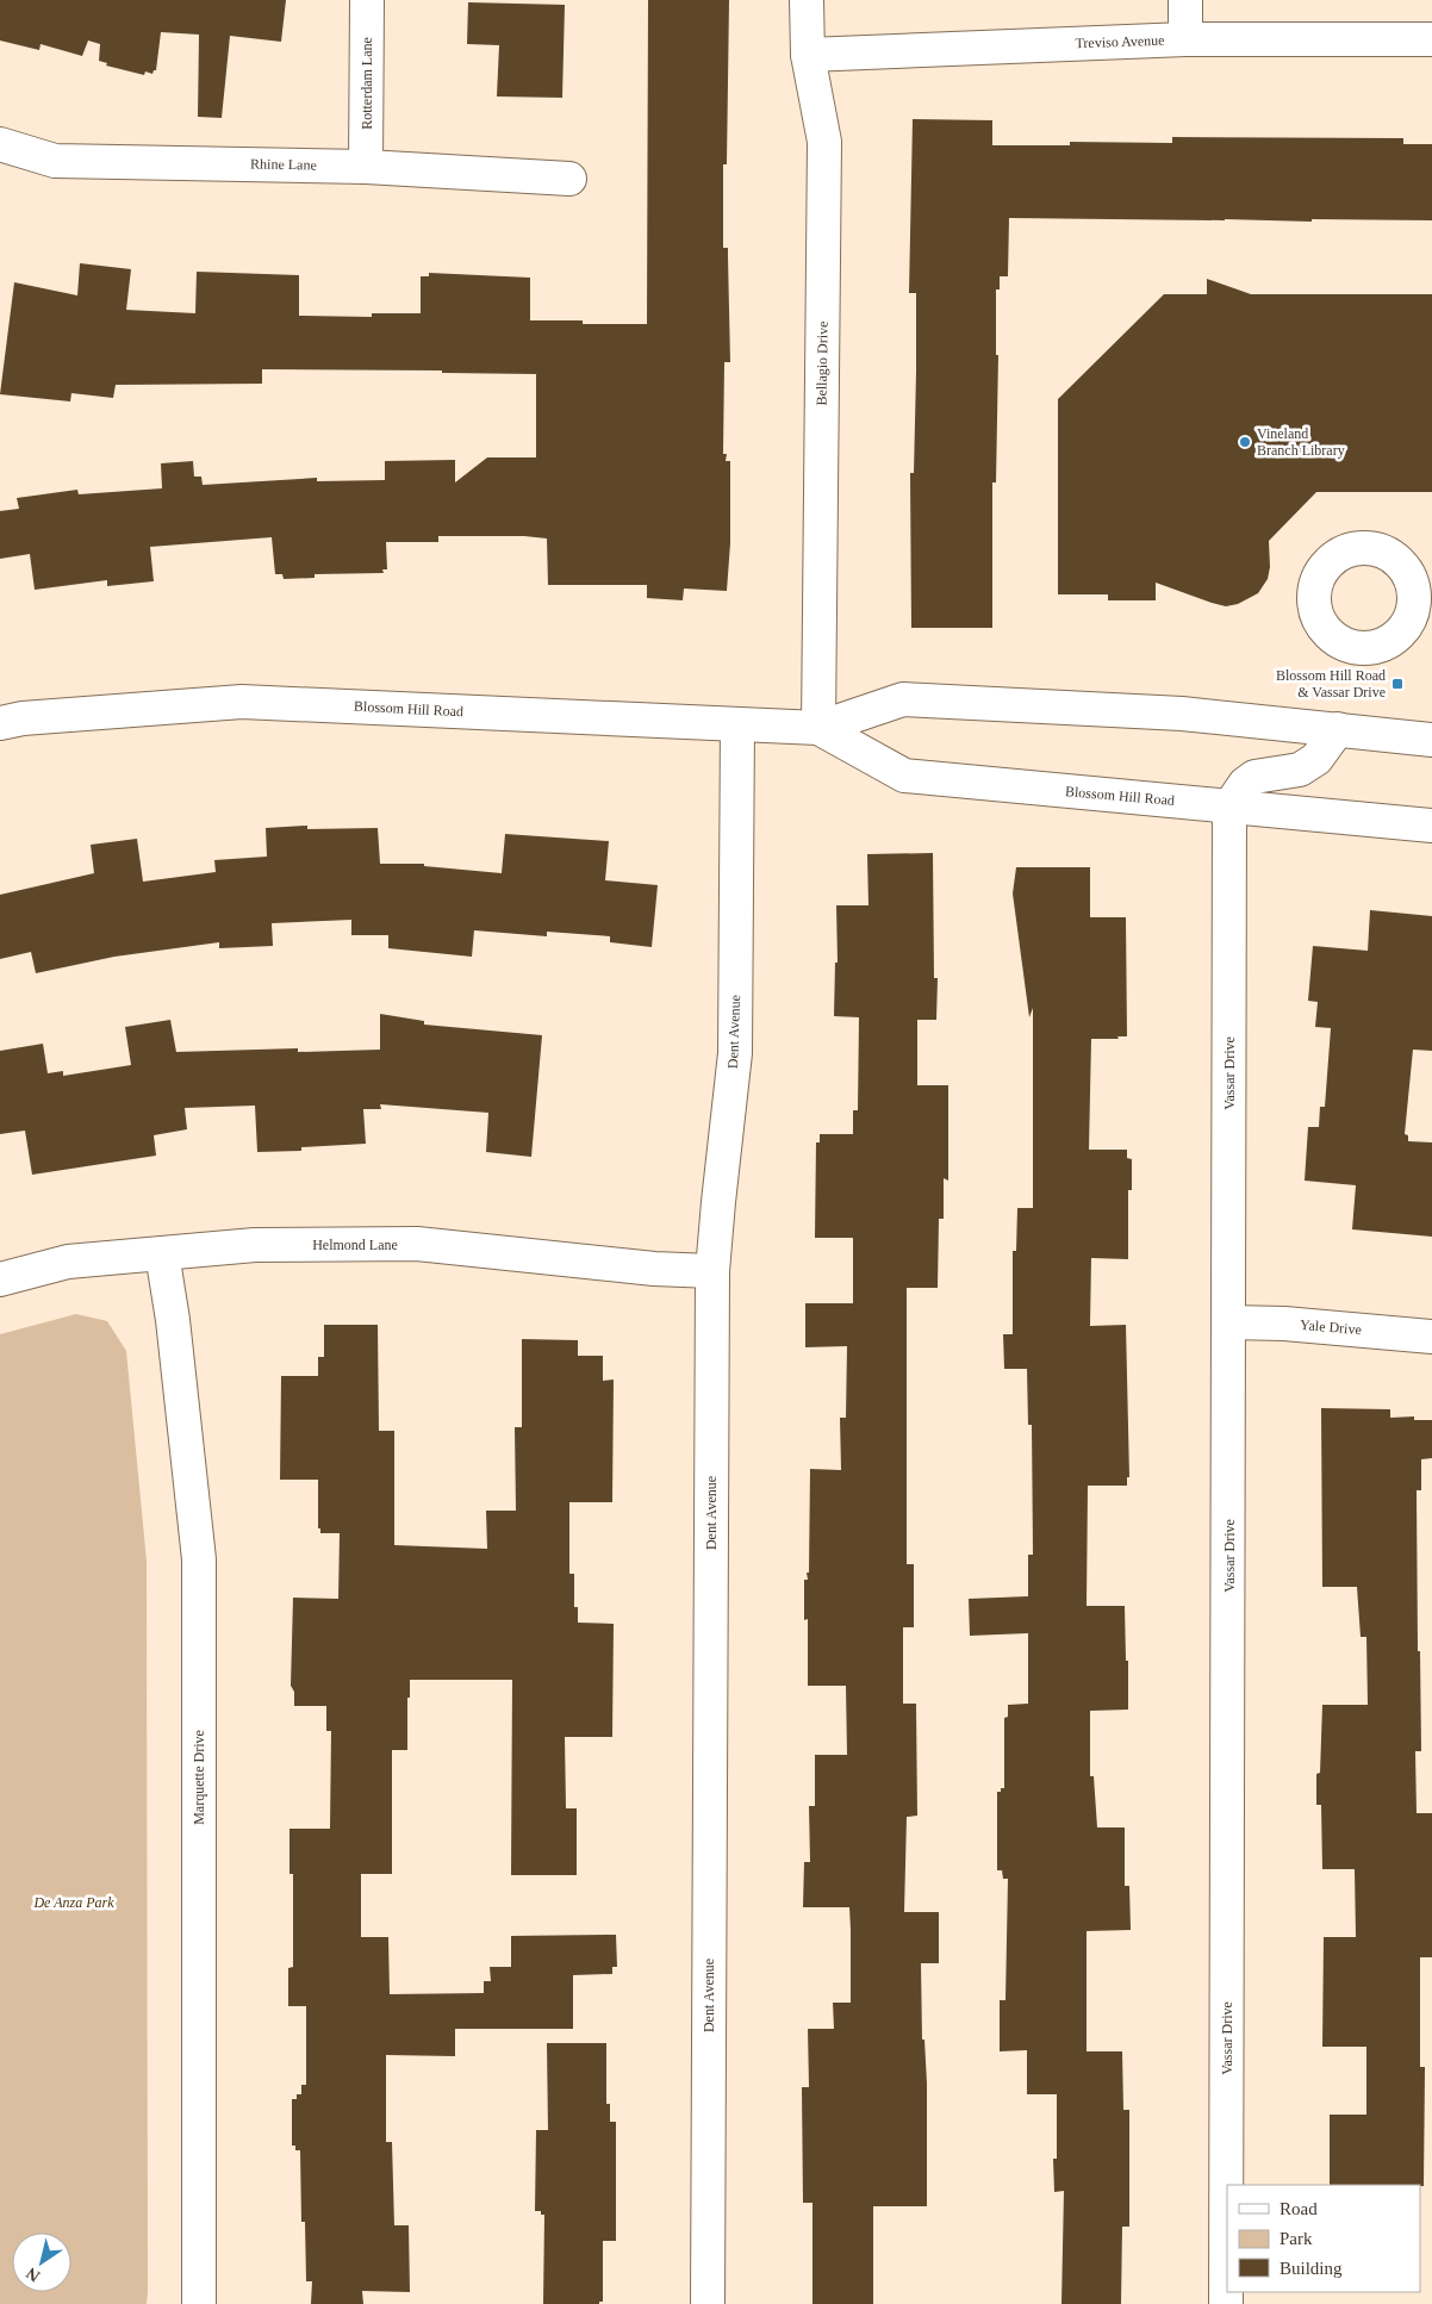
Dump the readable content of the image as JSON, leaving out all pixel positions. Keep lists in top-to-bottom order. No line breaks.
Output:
{"streets":{"street":["Treviso Avenue","Rotterdam Lane","Rhine Lane","Bellagio Drive","Blossom Hill Road","Dent Avenue","Vassar Drive","Helmond Lane","Yale Drive","Marquette Drive"]},"crossings":[["Treviso Avenue","Bellagio Drive"],["Rotterdam Lane","Rhine Lane"],["Bellagio Drive","Blossom Hill Road"],["Blossom Hill Road","Dent Avenue"],["Blossom Hill Road","Vassar Drive"],["Dent Avenue","Helmond Lane"],["Vassar Drive","Yale Drive"],["Helmond Lane","Marquette Drive"]],"parks":["De Anza Park"],"places":{"other":["Vineland Branch Library"],"transit":["Blossom Hill Road & Vassar Drive"]},"legend":["Road","Park","Building"],"north":"bottom left"}
